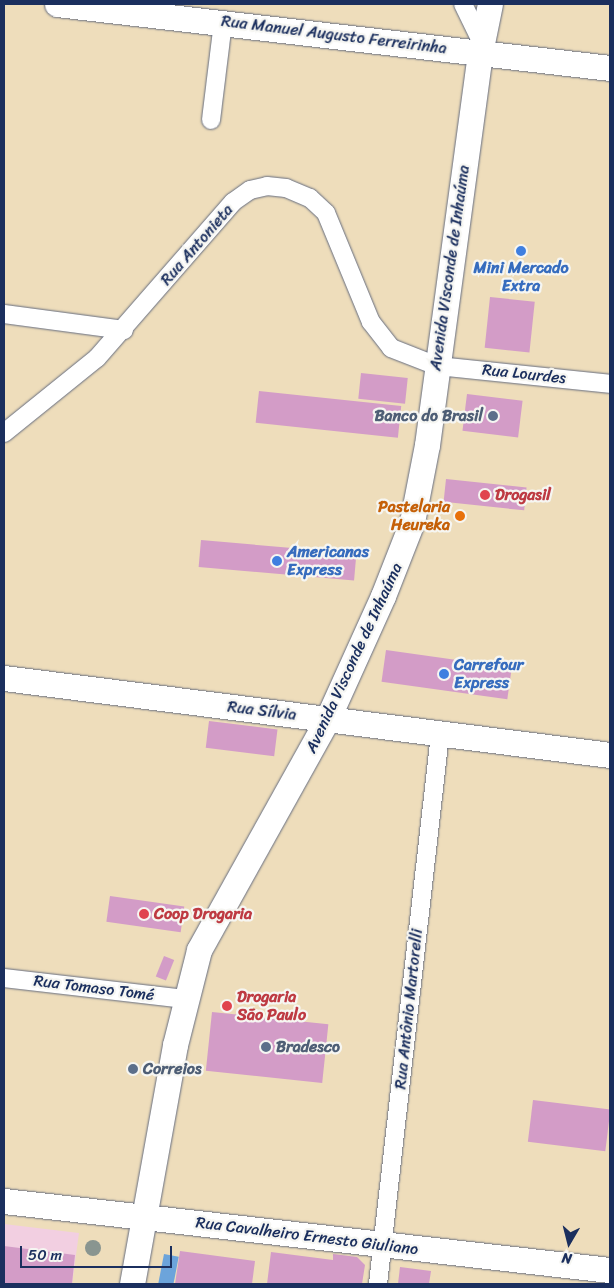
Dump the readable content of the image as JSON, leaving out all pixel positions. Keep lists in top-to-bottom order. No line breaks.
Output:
{"streets":{"main road":["Rua Manuel Augusto Ferreirinha","Avenida Visconde de Inhaúma","Rua Sílvia","Rua Cavalheiro Ernesto Giuliano"],"street":["Rua Antonieta","Rua Lourdes","Rua Tomaso Tomé","Rua Antônio Martorelli"]},"crossings":[["Rua Manuel Augusto Ferreirinha","Avenida Visconde de Inhaúma"],["Rua Antonieta","Avenida Visconde de Inhaúma"],["Rua Antonieta","Rua Lourdes"],["Avenida Visconde de Inhaúma","Rua Lourdes"],["Avenida Visconde de Inhaúma","Rua Sílvia"],["Avenida Visconde de Inhaúma","Rua Tomaso Tomé"],["Avenida Visconde de Inhaúma","Rua Cavalheiro Ernesto Giuliano"],["Rua Sílvia","Rua Antônio Martorelli"],["Rua Antônio Martorelli","Rua Cavalheiro Ernesto Giuliano"]],"places":["Mini Mercado Extra","Banco do Brasil","Drogasil","Pastelaria Heureka","Americanas Express","Carrefour Express","Coop Drogaria","Drogaria São Paulo","Bradesco","Correios"],"scale_bar":"50 m","north":"bottom"}
